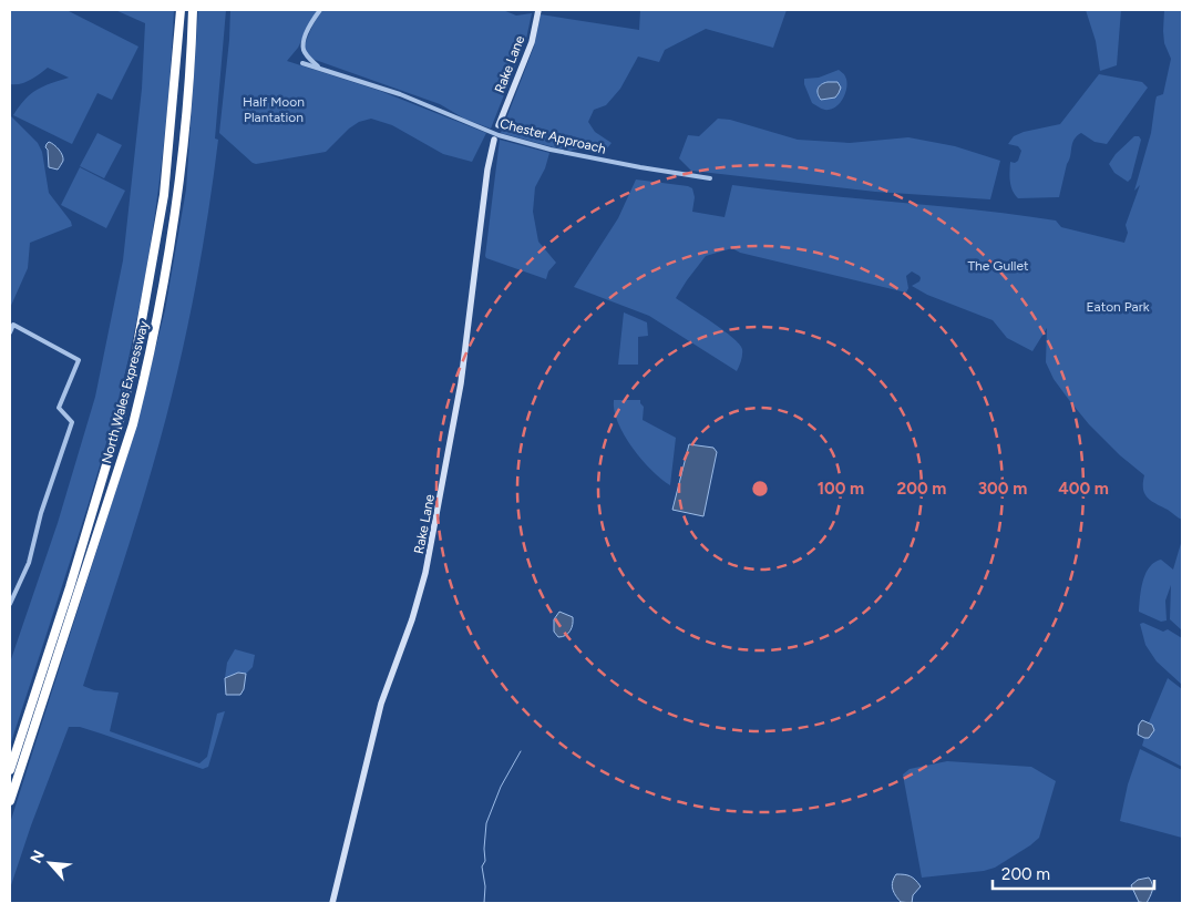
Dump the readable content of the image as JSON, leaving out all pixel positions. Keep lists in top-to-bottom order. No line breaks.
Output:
{"streets":{"highway":["North Wales Expressway"],"street":["Rake Lane","Chester Approach"]},"parks":["Half Moon Plantation","The Gullet","Eaton Park"],"scale_bar":"200 m","north":"top left","rings":["100 m","200 m","300 m","400 m"]}
